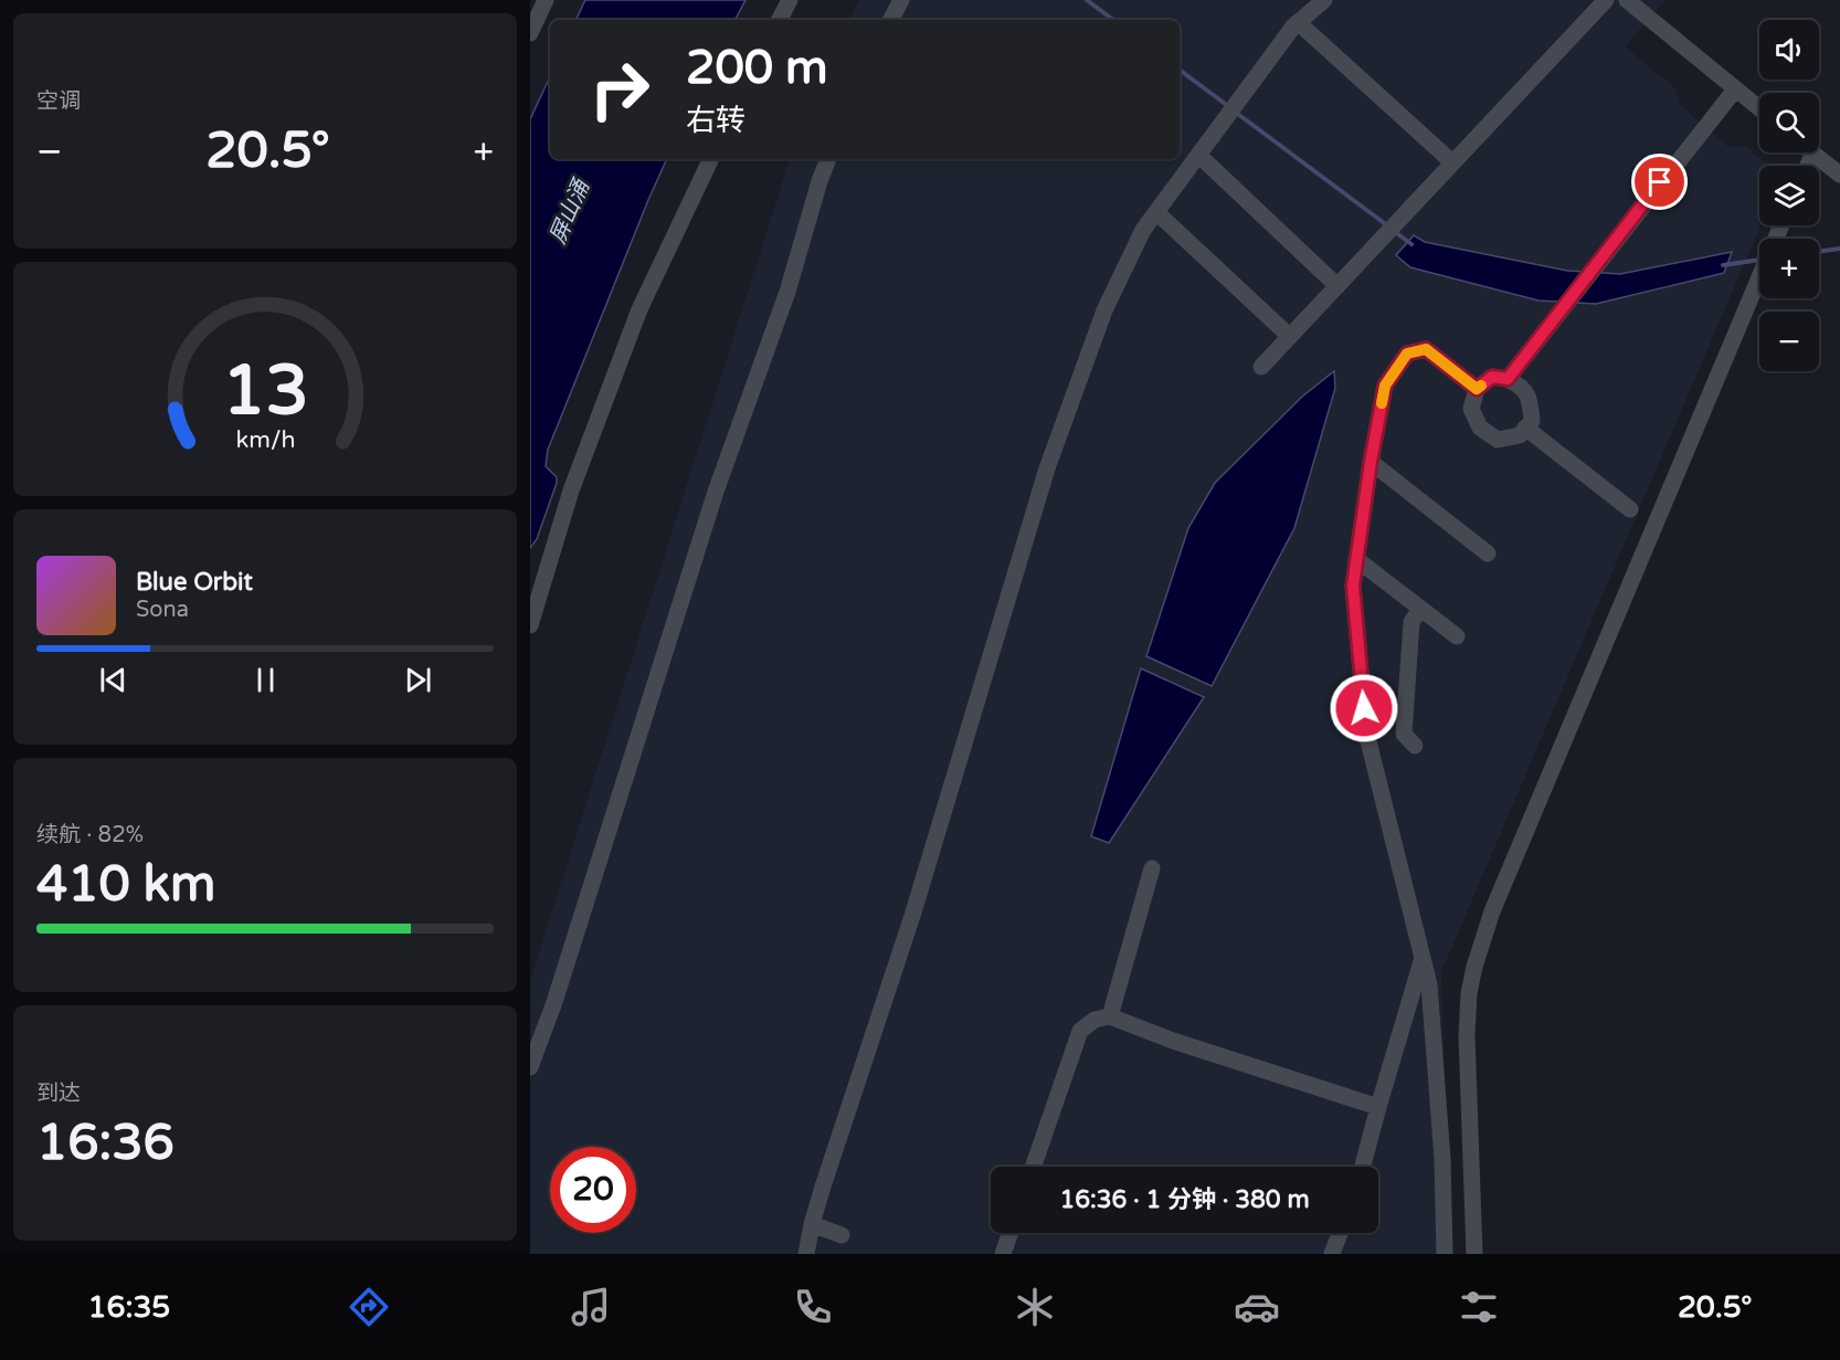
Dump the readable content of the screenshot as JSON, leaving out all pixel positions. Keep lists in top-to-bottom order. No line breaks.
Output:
{"water":["屏山涌"],"page":{"tile":["空调",["续航 · 82%","410 km"],["到达","16:36"]],"map_buttons":["+","−"],"turn":["200 m","右转"],"heat":["−","20.5°","+"],"song":["Blue Orbit","Sona"],"limit":"20","trip":"16:36 · 1 分钟 · 380 m","tabs":["16:35","20.5°"],"gauge":["13","km/h"]}}
